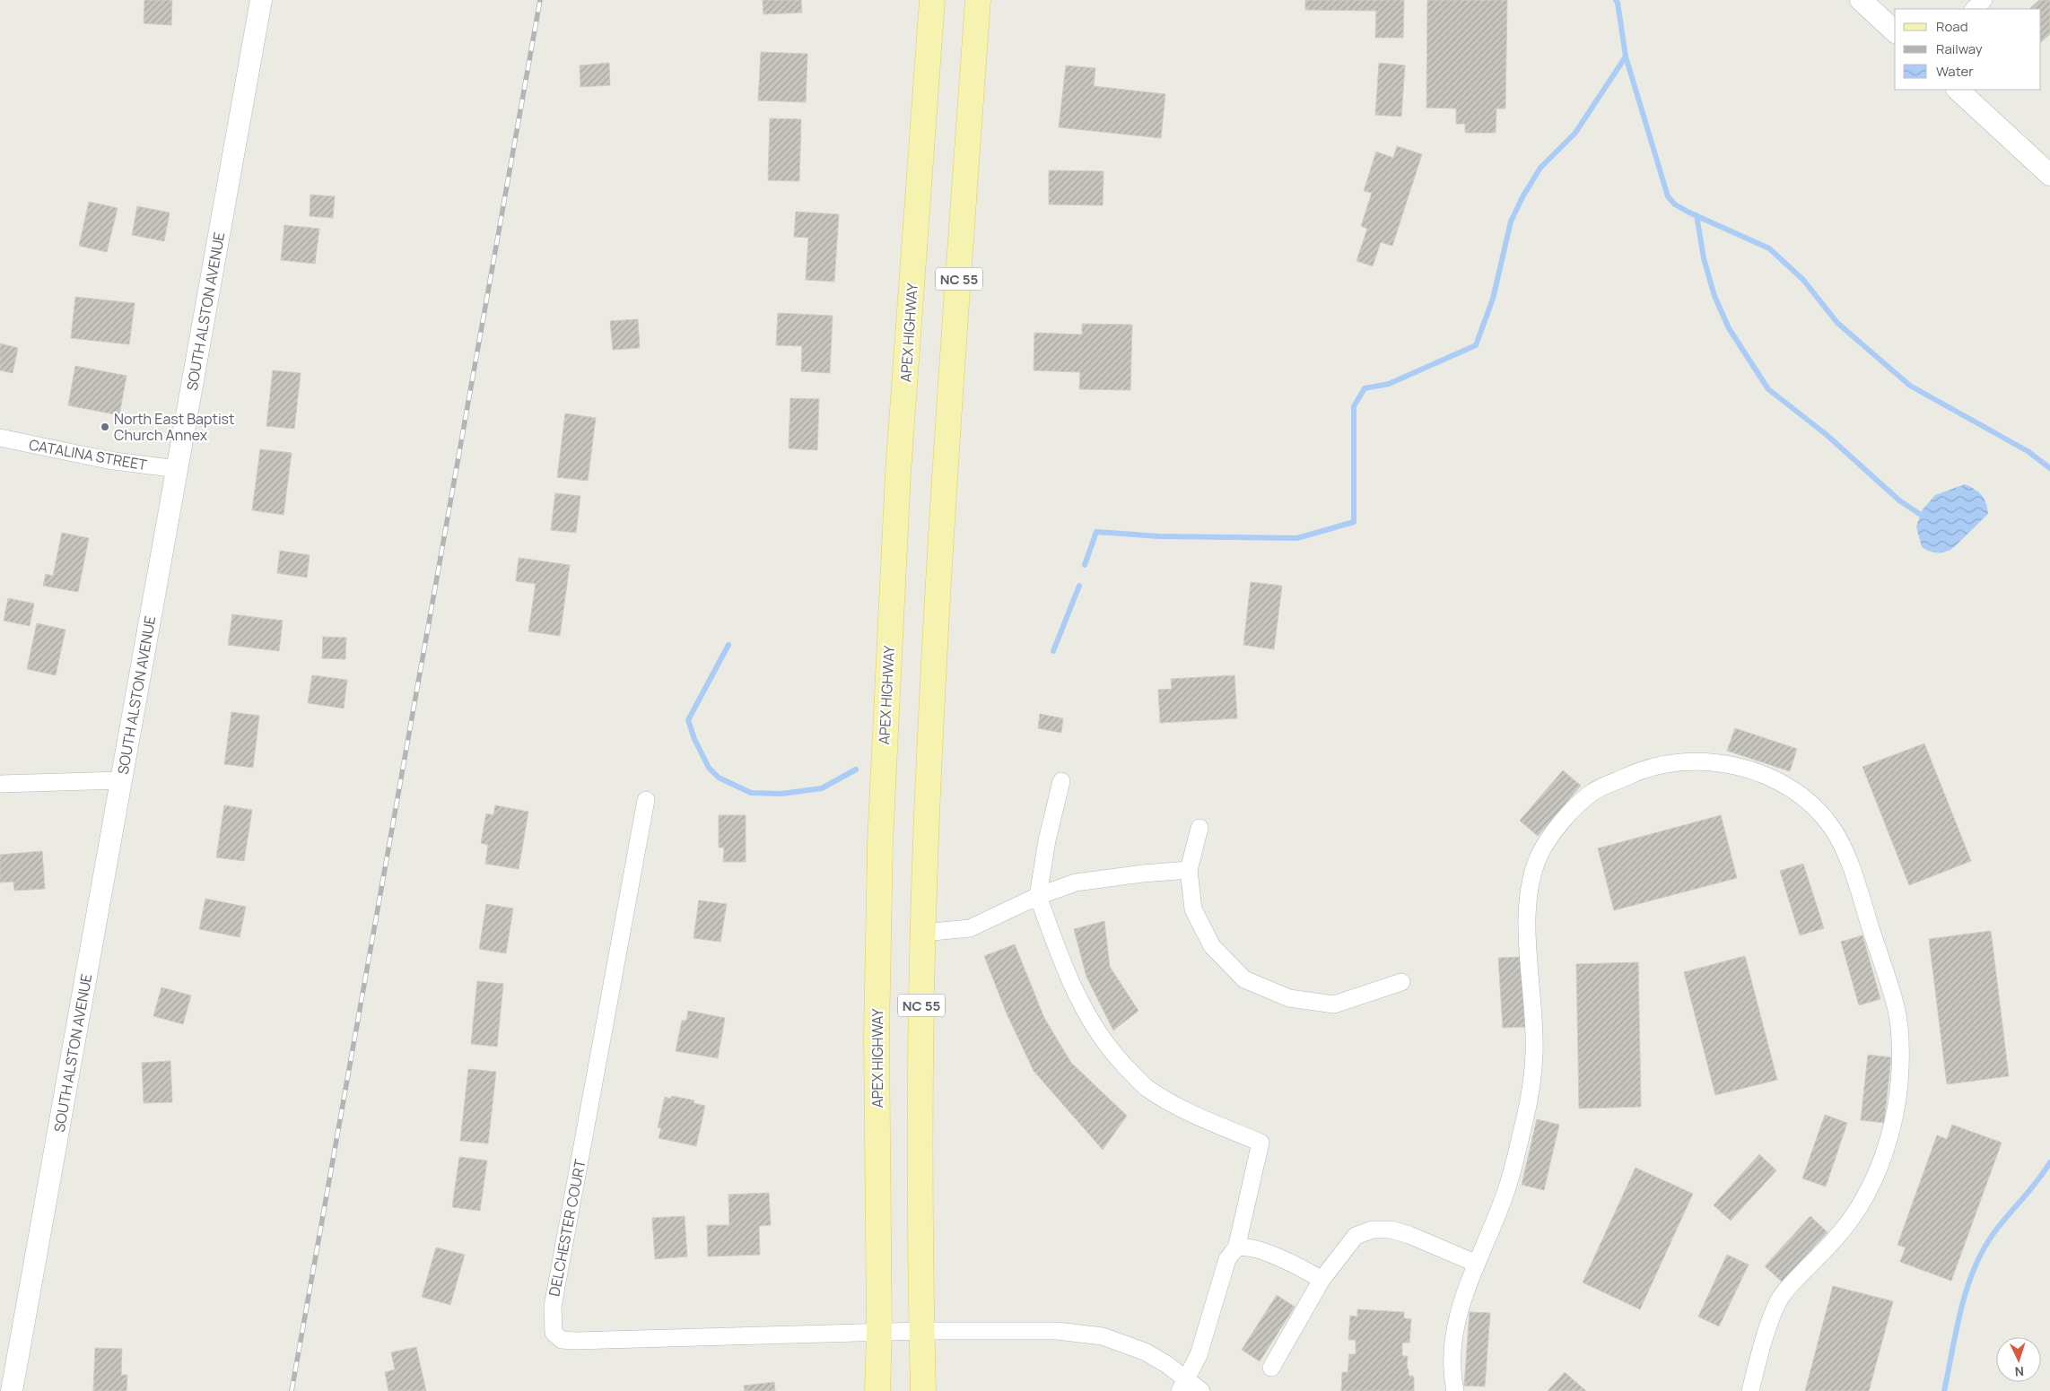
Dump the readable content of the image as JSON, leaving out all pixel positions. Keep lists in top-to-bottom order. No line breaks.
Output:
{"streets":{"main road":["NC 55","APEX HIGHWAY"],"street":["SOUTH ALSTON AVENUE","CATALINA STREET","DELCHESTER COURT"]},"crossings":[["NC 55","DELCHESTER COURT"],["SOUTH ALSTON AVENUE","CATALINA STREET"],["APEX HIGHWAY","DELCHESTER COURT"]],"places":["North East Baptist Church Annex"],"legend":["Road","Railway","Water"],"north":"bottom"}
